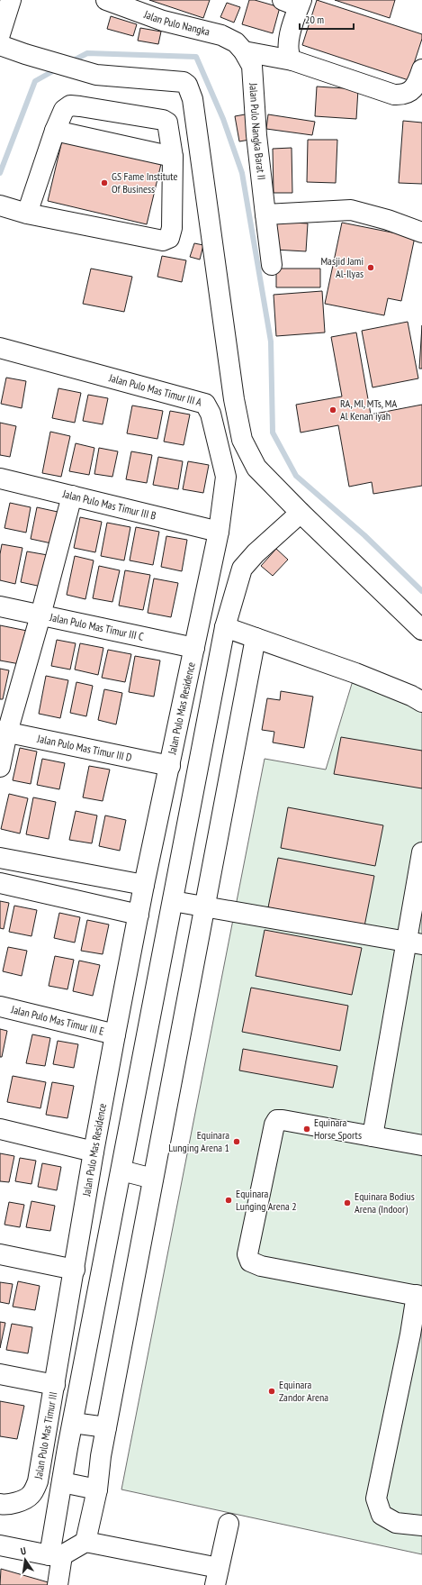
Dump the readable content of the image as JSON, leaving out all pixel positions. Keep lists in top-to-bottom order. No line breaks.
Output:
{"streets":{"street":["Jalan Pulo Nangka","Jalan Pulo Nangka Barat II","Jalan Pulo Mas Timur III A","Jalan Pulo Mas Timur III B","Jalan Pulo Mas Timur III C","Jalan Pulo Mas Residence","Jalan Pulo Mas Timur III D","Jalan Pulo Mas Timur III E","Jalan Pulo Mas Timur III"]},"crossings":[["Jalan Pulo Nangka","Jalan Pulo Nangka Barat II"],["Jalan Pulo Mas Timur III A","Jalan Pulo Mas Timur III B"],["Jalan Pulo Mas Timur III A","Jalan Pulo Mas Residence"],["Jalan Pulo Mas Timur III B","Jalan Pulo Mas Residence"],["Jalan Pulo Mas Timur III C","Jalan Pulo Mas Residence"],["Jalan Pulo Mas Residence","Jalan Pulo Mas Timur III D"],["Jalan Pulo Mas Residence","Jalan Pulo Mas Timur III E"],["Jalan Pulo Mas Residence","Jalan Pulo Mas Timur III"]],"places":["GS Fame Institute Of Business","Masjid Jami Al-Ilyas","RA, MI, MTs, MA Al Kenan'iyah","Equinara Horse Sports","Equinara Lunging Arena 1","Equinara Lunging Arena 2","Equinara Bodius Arena (Indoor)","Equinara Zandor Arena"],"scale_bar":"20 m","north":"top"}
